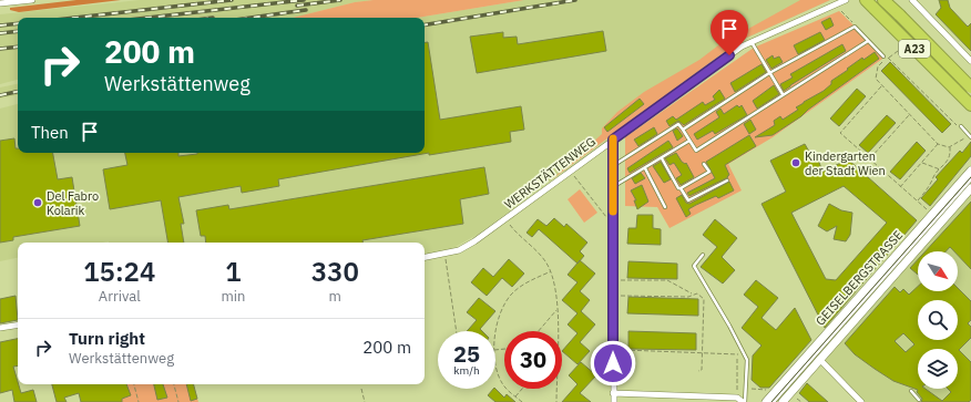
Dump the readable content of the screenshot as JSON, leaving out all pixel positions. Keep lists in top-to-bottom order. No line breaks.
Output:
{"streets":{"highway":["A23"],"main road":["GEISELBERGSTRASSE"],"street":["WERKSTÄTTENWEG"]},"places":["Kindergarten der Stadt Wien","Del Fabro Kolarik"],"north":"bottom right","page":{"turn":["200 m","Werkstättenweg"],"then":"Then","eta":["15:24","Arrival","1","min","330","m"],"list":[{"name":"Turn right","note":"Werkstättenweg","value":"200 m"}],"speed":"25 km/h","limit":"30"}}
